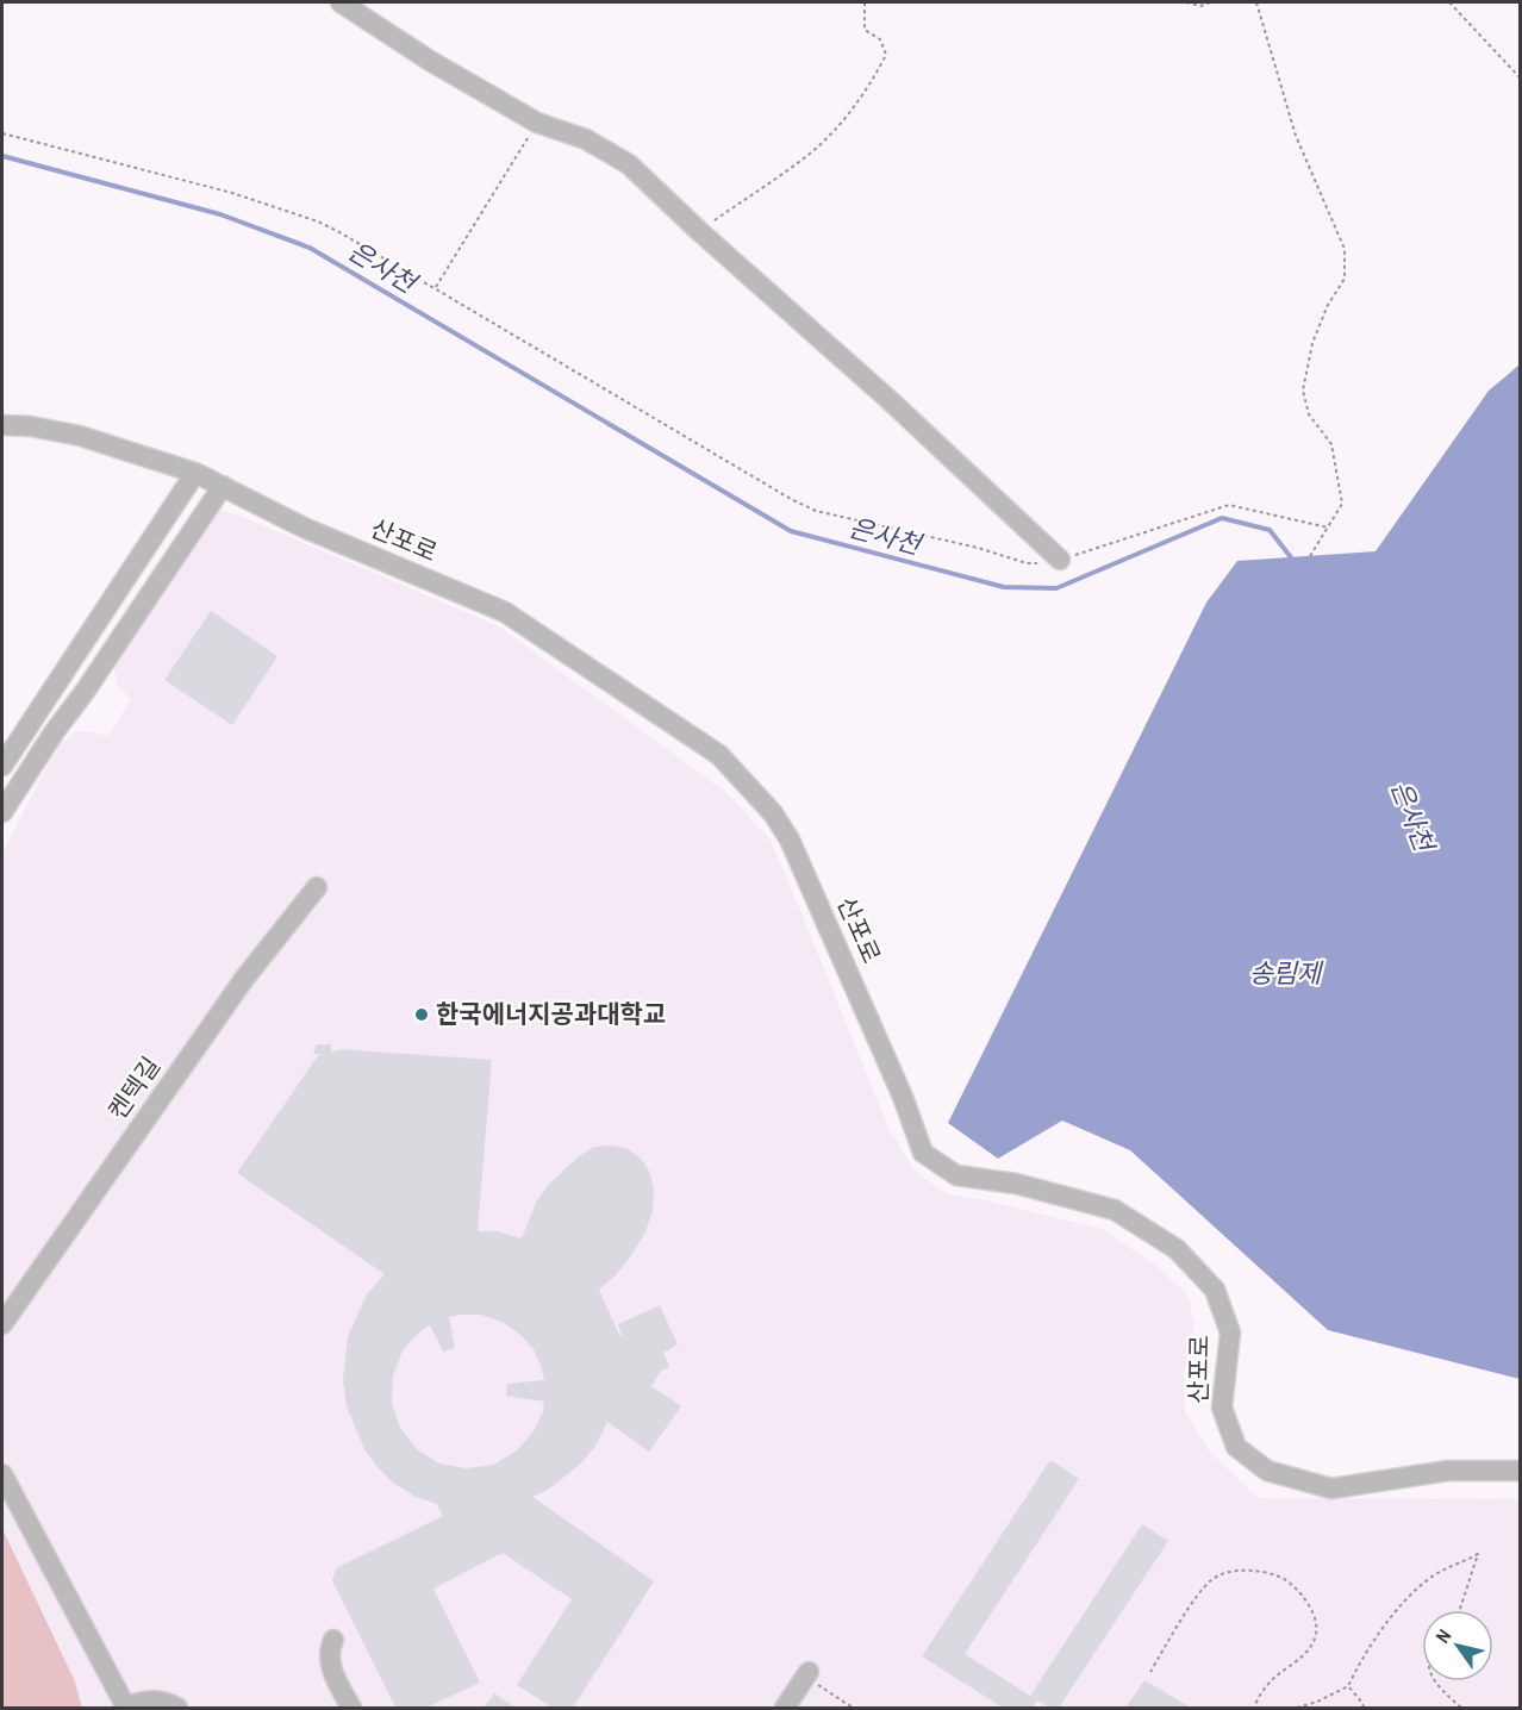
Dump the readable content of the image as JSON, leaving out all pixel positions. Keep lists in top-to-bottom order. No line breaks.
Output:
{"streets":{"street":["산포로","켄텍길"]},"water":["은사천","송림제"],"places":["한국에너지공과대학교"],"north":"top left"}
